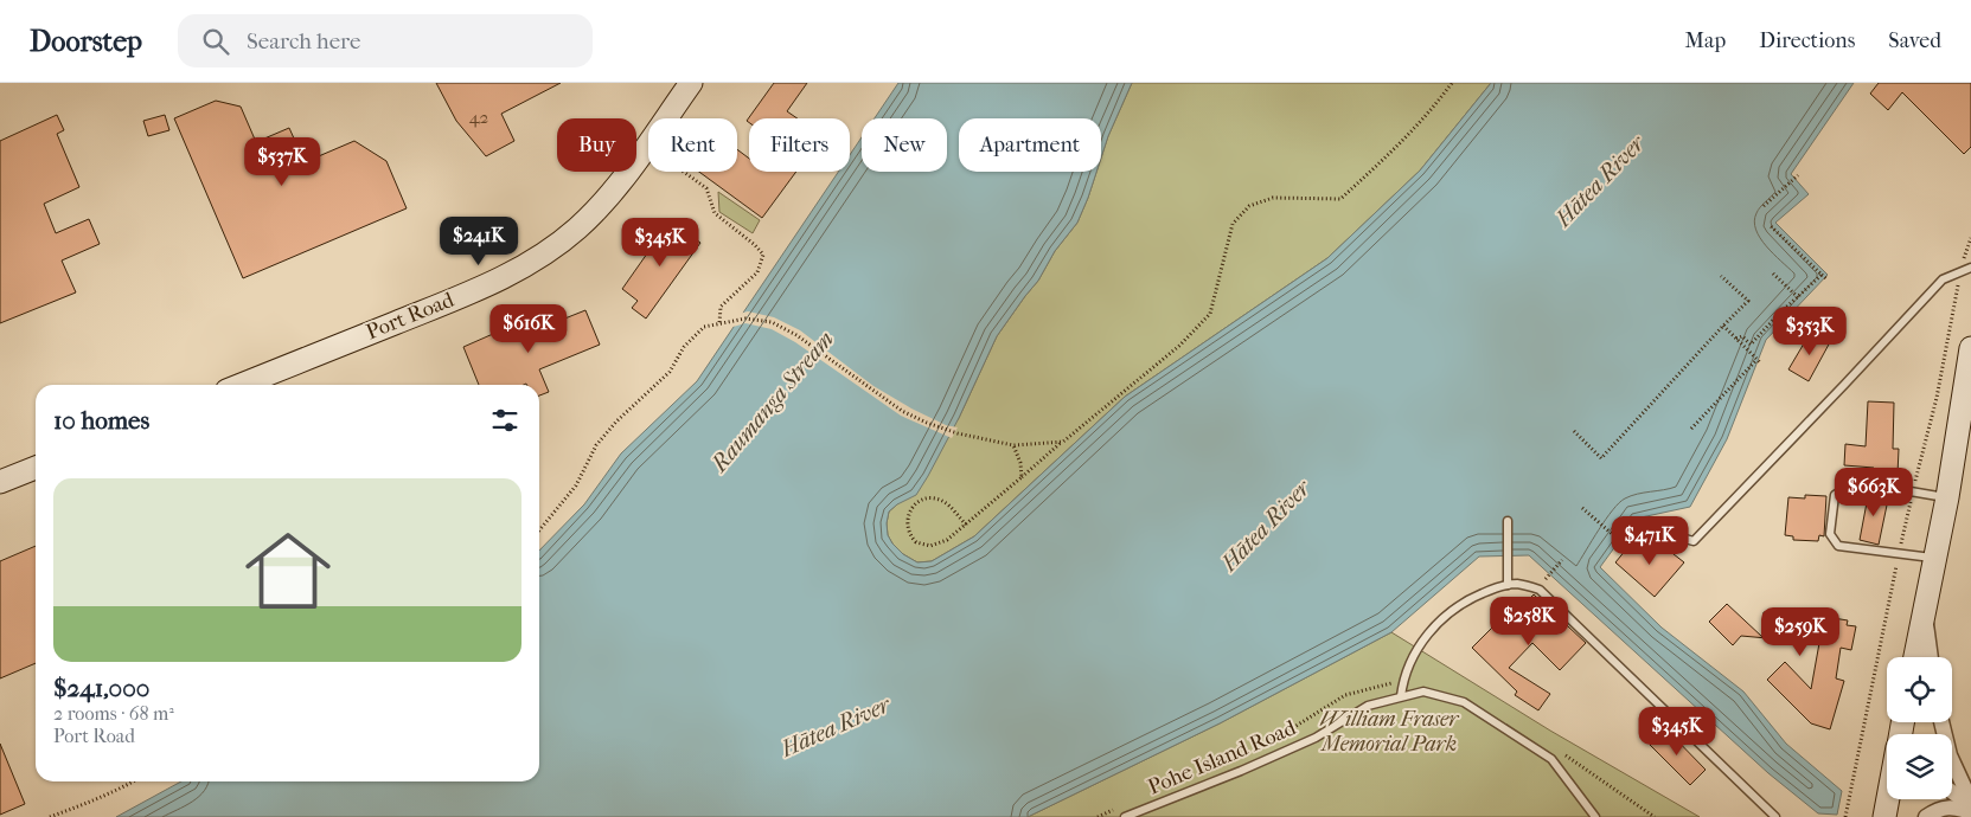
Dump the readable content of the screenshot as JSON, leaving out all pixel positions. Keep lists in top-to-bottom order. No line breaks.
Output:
{"streets":{"main road":["Port Road"],"lane":["Pohe Island Road"]},"water":["Hātea River","Raumanga Stream"],"parks":["William Fraser Memorial Park"],"house_numbers":["42"],"page":{"header":"Doorstep","search":"Search here","nav":["Map","Directions","Saved"],"chip":["Buy","Rent","Filters","New","Apartment"],"price":["$537K","$241K","$345K","$616K","$353K","$663K","$471K","$258K","$259K","$345K"],"heading":"10 homes","list":[{"name":"$241,000","note":"2 rooms · 68 m² · Port Road"}]}}
